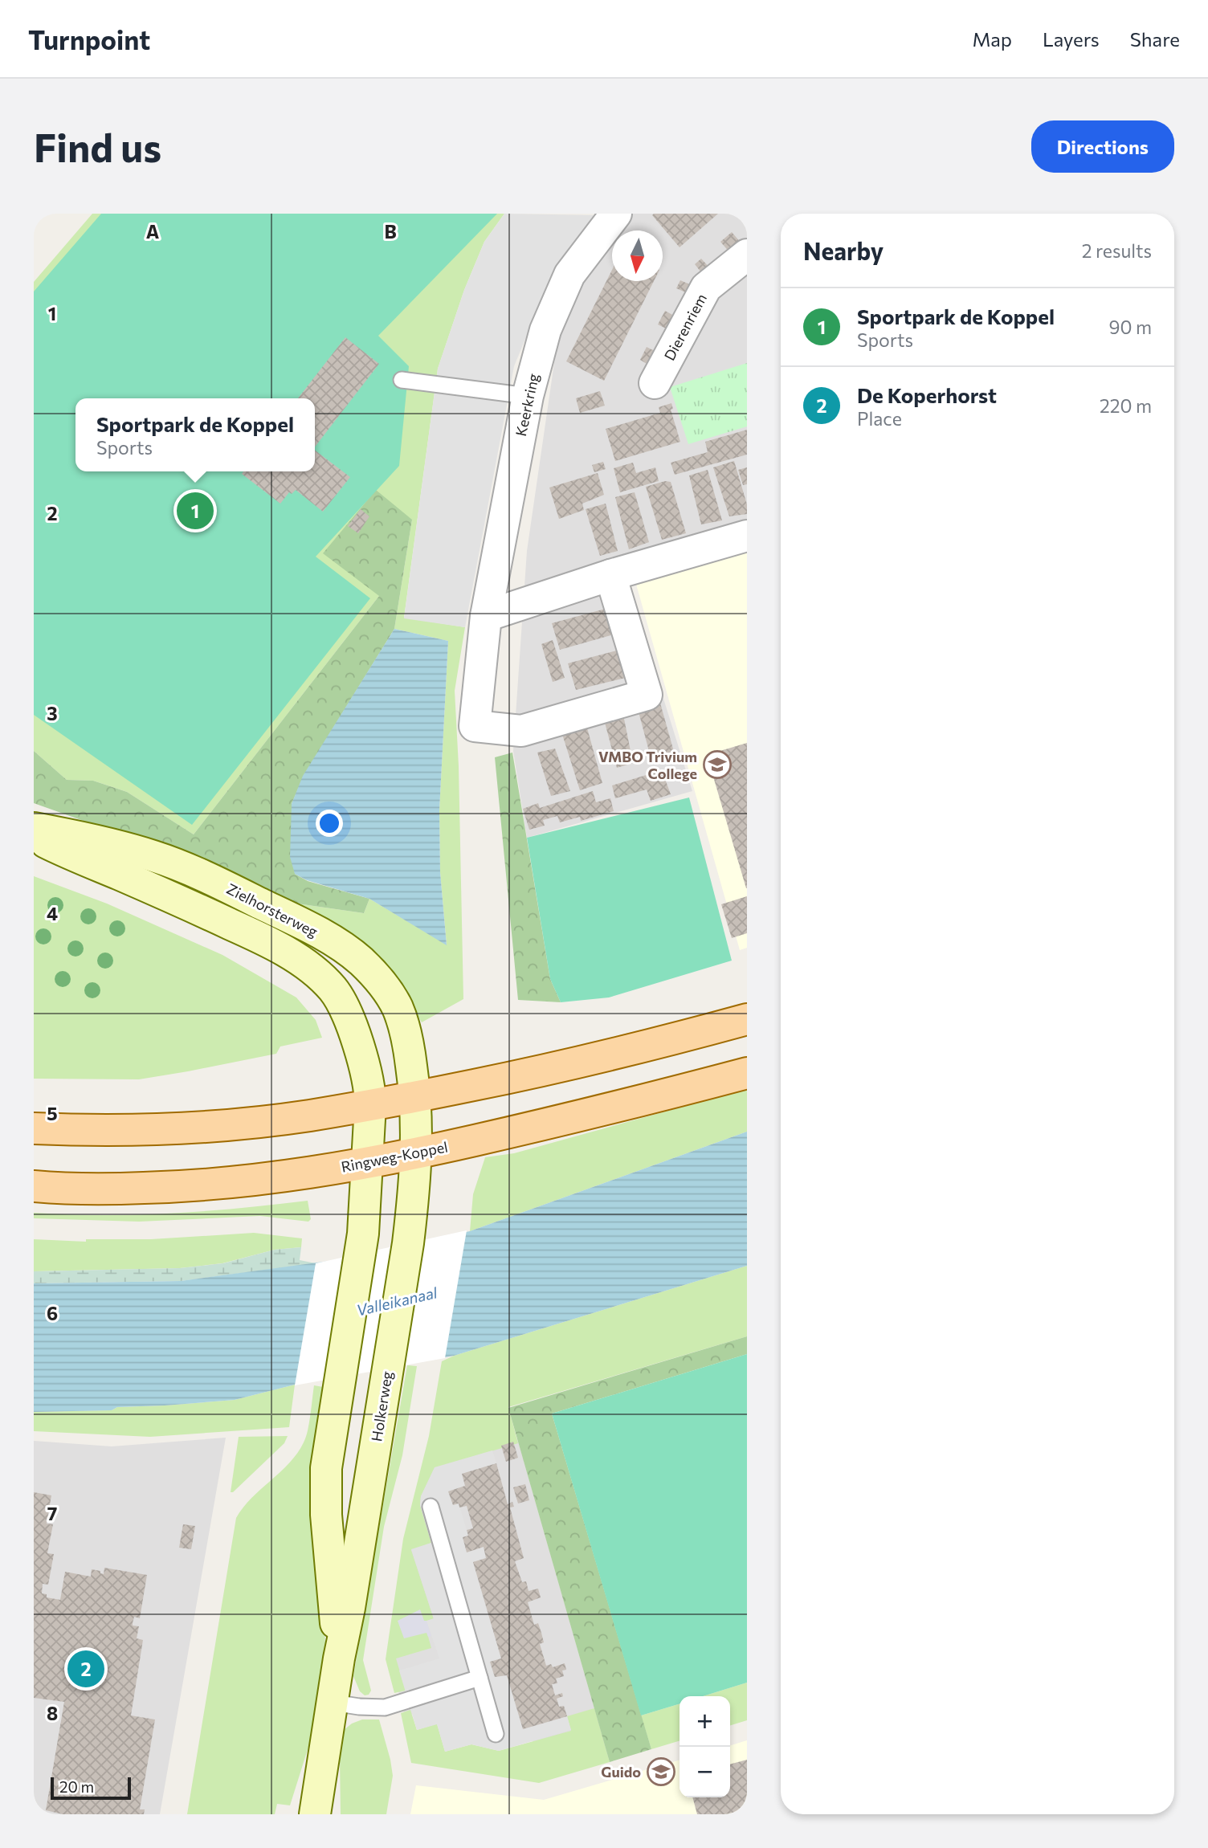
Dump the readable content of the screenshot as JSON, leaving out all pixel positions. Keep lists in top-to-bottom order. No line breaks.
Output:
{"streets":{"main road":["Ringweg-Koppel"],"street":["Dierenriem","Keerkring","Zielhorsterweg","Holkerweg"]},"crossings":[["Zielhorsterweg","Ringweg-Koppel"],["Zielhorsterweg","Holkerweg"],["Ringweg-Koppel","Holkerweg"]],"water":["Valleikanaal"],"places":{"school or university":["VMBO Trivium College","Guido"]},"scale_bar":"20 m","north":"bottom","page":{"header":"Turnpoint","nav":["Map","Layers","Share"],"buttons":"Directions","title":"Find us","heading":["Nearby","2 results"],"list":[{"mark":"1","name":"Sportpark de Koppel","note":"Sports","value":"90 m"},{"mark":"2","name":"De Koperhorst","note":"Place","value":"220 m"}],"popup":["Sportpark de Koppel","Sports"],"pins":["1","2"],"map_buttons":["+","−"],"scale":"20 m"},"grid":{"columns":["A","B"],"rows":["1","2","3","4","5","6","7","8"]}}
